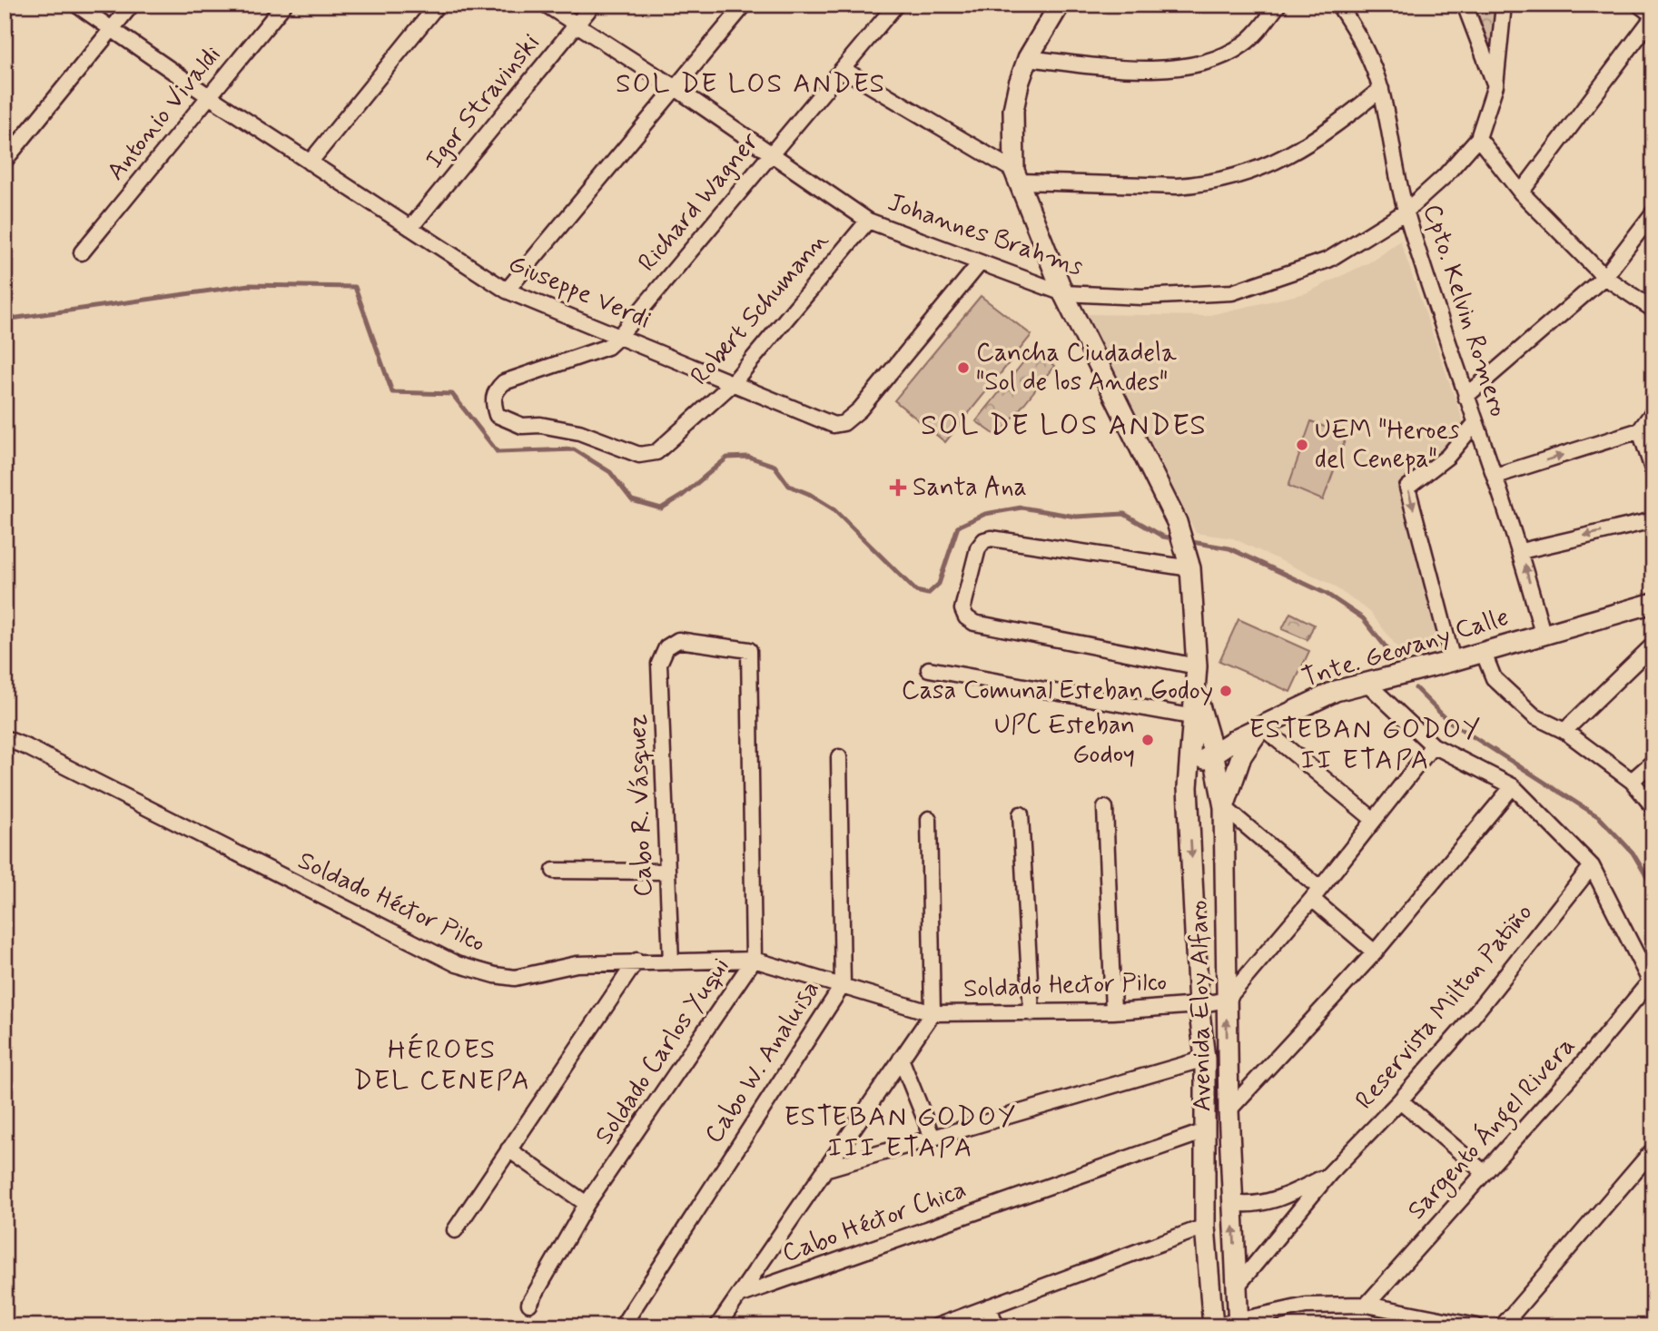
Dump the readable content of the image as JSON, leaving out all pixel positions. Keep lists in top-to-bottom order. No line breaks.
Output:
{"streets":{"street":["Igor Stravinski","Antonio Vivaldi","Richard Wagner","Johannes Brahms","Giuseppe Verdi","Robert Schumann","Cpto. Kelvin Romero","Tnte. Geovany Calle","Cabo R. Vásquez","Soldado Héctor Pilco","Soldado Hector Pilco","Avenida Eloy Alfaro","Reservista Milton Patiño","Soldado Carlos Yuqui","Cabo W. Analuisa","Sargento Ángel Rivera","Cabo Héctor Chica"]},"crossings":[["Igor Stravinski","Johannes Brahms"],["Igor Stravinski","Giuseppe Verdi"],["Antonio Vivaldi","Giuseppe Verdi"],["Richard Wagner","Johannes Brahms"],["Richard Wagner","Giuseppe Verdi"],["Richard Wagner","Robert Schumann"],["Johannes Brahms","Giuseppe Verdi"],["Johannes Brahms","Robert Schumann"],["Johannes Brahms","Cpto. Kelvin Romero"],["Johannes Brahms","Avenida Eloy Alfaro"],["Giuseppe Verdi","Robert Schumann"],["Cpto. Kelvin Romero","Tnte. Geovany Calle"],["Tnte. Geovany Calle","Avenida Eloy Alfaro"],["Cabo R. Vásquez","Soldado Héctor Pilco"],["Cabo R. Vásquez","Soldado Carlos Yuqui"],["Soldado Héctor Pilco","Soldado Hector Pilco"],["Soldado Héctor Pilco","Soldado Carlos Yuqui"],["Soldado Héctor Pilco","Cabo W. Analuisa"],["Soldado Hector Pilco","Avenida Eloy Alfaro"],["Avenida Eloy Alfaro","Reservista Milton Patiño"],["Avenida Eloy Alfaro","Cabo Héctor Chica"]],"districts":["SOL DE LOS ANDES","SOL DE LOS ANDES","ESTEBAN GODOY II ETAPA","HÉROES DEL CENEPA","ESTEBAN GODOY III ETAPA"],"places":{"other":["Cancha Ciudadela \"Sol de los Andes\"","UEM \"Heroes del Cenepa\"","Casa Comunal Esteban Godoy","UPC Esteban Godoy"],"health":["Santa Ana"]}}
